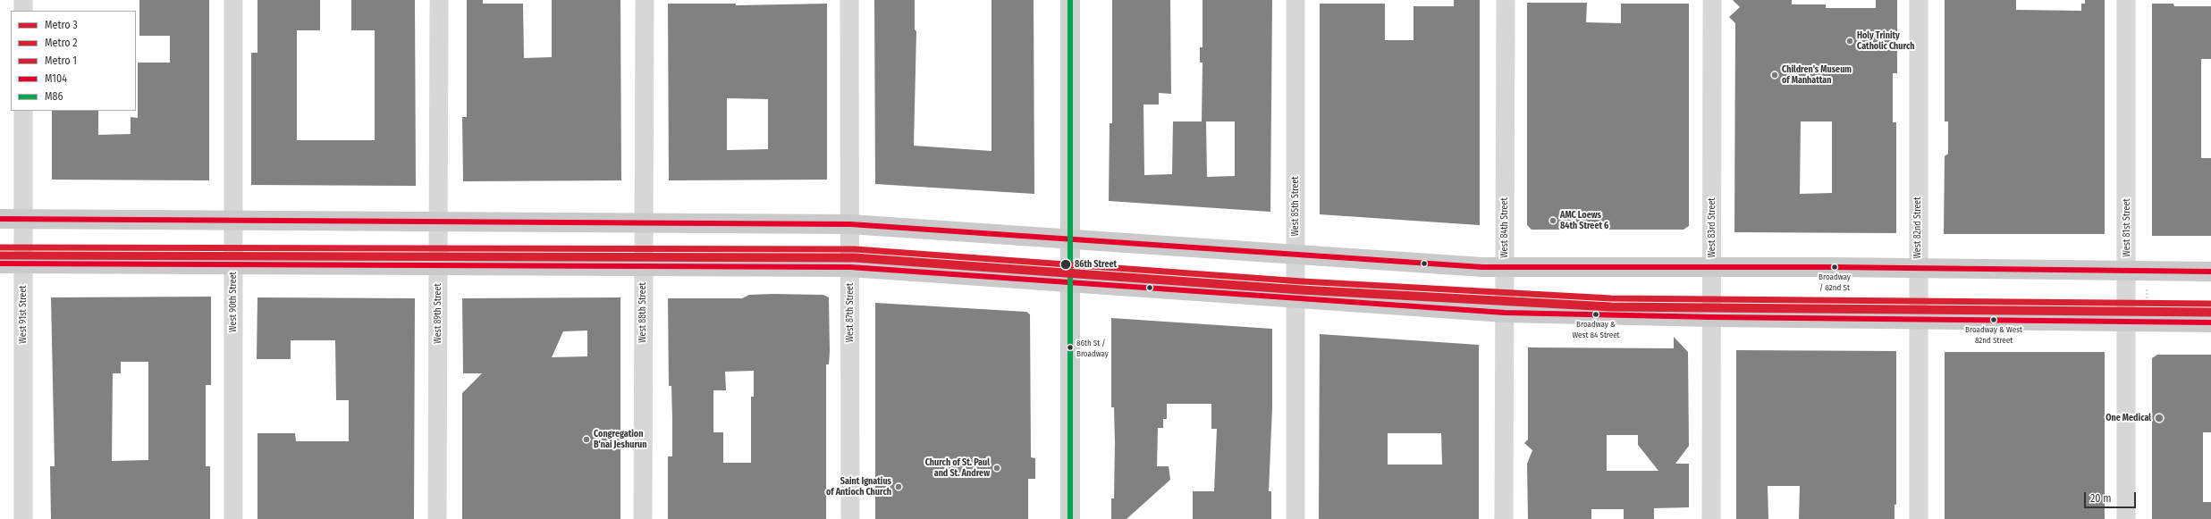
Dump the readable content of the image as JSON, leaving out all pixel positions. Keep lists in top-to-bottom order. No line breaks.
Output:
{"streets":{"street":["West 85th Street","West 84th Street","West 83rd Street","West 82nd Street","West 81st Street","West 90th Street","West 88th Street","West 87th Street","West 89th Street","West 91st Street"]},"places":["Holy Trinity Catholic Church","Children's Museum of Manhattan","AMC Loews 84th Street 6","86th Street","Broadway / 82nd St","Broadway & West 84 Street","Broadway & West 82nd Street","86th St / Broadway","One Medical","Congregation B'nai Jeshurun","Church of St. Paul and St. Andrew","Saint Ignatius of Antioch Church"],"lines":["transit line M86","transit line M104","metro line 3","metro line 2","metro line 1"],"legend":["Metro 3","Metro 2","Metro 1","M104","M86"],"scale_bar":"20 m"}
